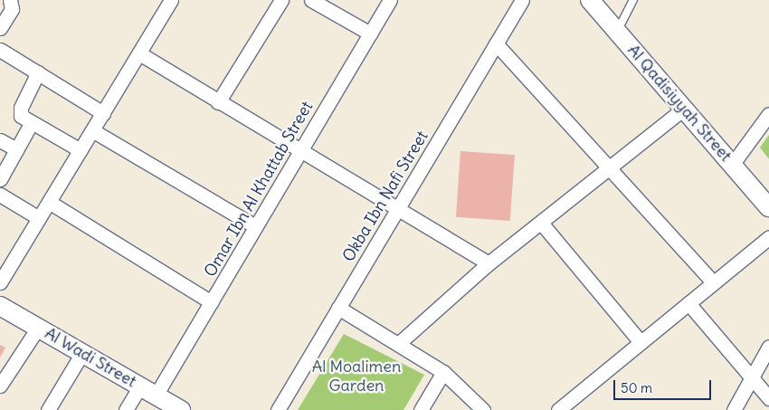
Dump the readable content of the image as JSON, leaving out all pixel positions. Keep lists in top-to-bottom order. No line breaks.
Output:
{"streets":{"street":["Al Qadisiyyah Street","Omar Ibn Al Khattab Street","Okba Ibn Nafi Street","Al Wadi Street"]},"crossings":[["Omar Ibn Al Khattab Street","Al Wadi Street"]],"parks":["Al Moalimen Garden"],"scale_bar":"50 m"}
